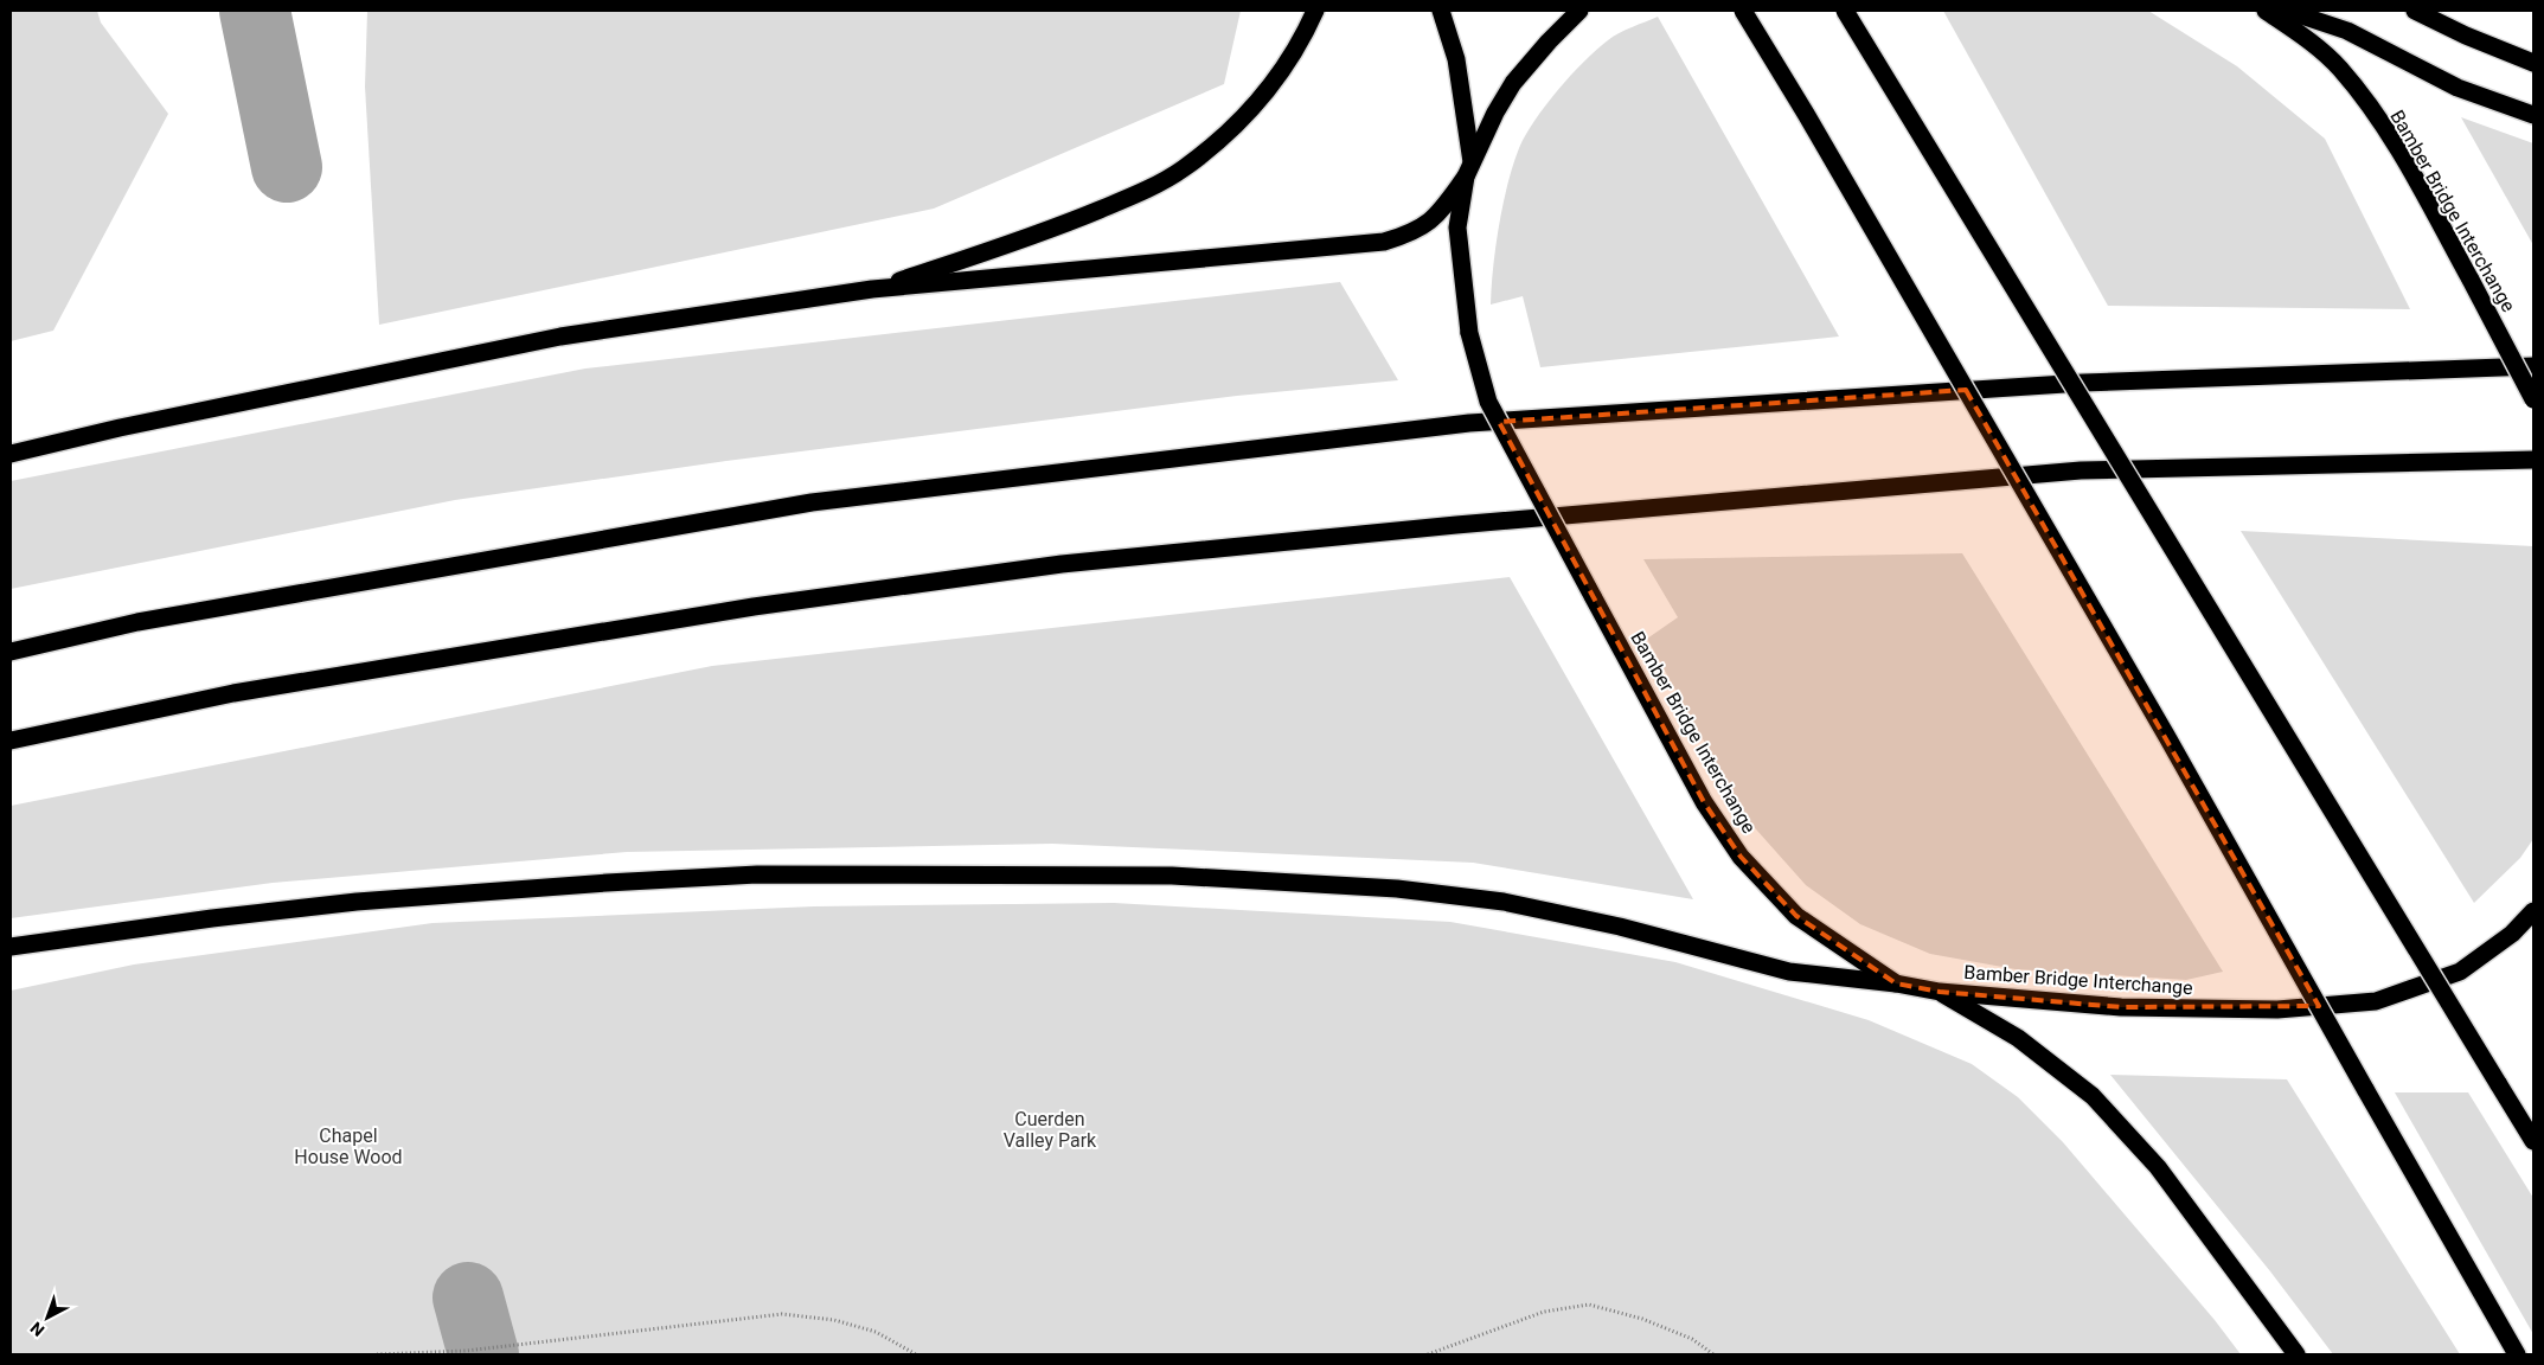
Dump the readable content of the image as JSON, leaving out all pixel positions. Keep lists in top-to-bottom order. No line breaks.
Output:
{"streets":{"highway":["Bamber Bridge Interchange"]},"parks":["Cuerden Valley Park","Chapel House Wood"],"north":"bottom left"}
